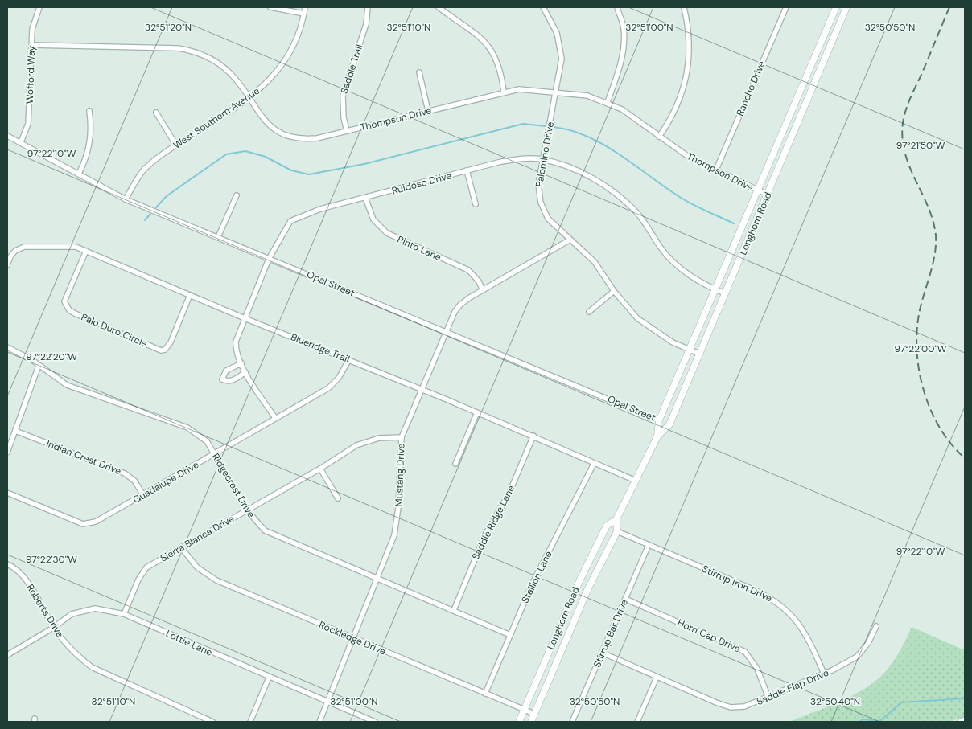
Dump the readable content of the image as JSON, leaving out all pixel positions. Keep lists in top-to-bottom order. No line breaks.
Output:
{"streets":{"main road":["Longhorn Road"],"street":["Saddle Trail","Wofford Way","Rancho Drive","West Southern Avenue","Thompson Drive","Palomino Drive","Ruidoso Drive","Pinto Lane","Opal Street","Palo Duro Circle","Blueridge Trail","Indian Crest Drive","Mustang Drive","Guadalupe Drive","Ridgecrest Drive","Saddle Ridge Lane","Sierra Blanca Drive","Stallion Lane","Stirrup Iron Drive","Roberts Drive","Stirrup Bar Drive","Horn Cap Drive","Rockledge Drive","Lottie Lane","Saddle Flap Drive"]},"crossings":[["Saddle Trail","Thompson Drive"],["Wofford Way","Thompson Drive"],["Wofford Way","Opal Street"],["Rancho Drive","Thompson Drive"],["West Southern Avenue","Thompson Drive"],["West Southern Avenue","Opal Street"],["Thompson Drive","Palomino Drive"],["Thompson Drive","Longhorn Road"],["Palomino Drive","Ruidoso Drive"],["Palomino Drive","Longhorn Road"],["Palomino Drive","Mustang Drive"],["Ruidoso Drive","Longhorn Road"],["Ruidoso Drive","Pinto Lane"],["Ruidoso Drive","Opal Street"],["Ruidoso Drive","Blueridge Trail"],["Ruidoso Drive","Guadalupe Drive"],["Longhorn Road","Opal Street"],["Longhorn Road","Blueridge Trail"],["Longhorn Road","Stirrup Iron Drive"],["Longhorn Road","Rockledge Drive"],["Pinto Lane","Mustang Drive"],["Opal Street","Mustang Drive"],["Palo Duro Circle","Blueridge Trail"],["Blueridge Trail","Mustang Drive"],["Blueridge Trail","Guadalupe Drive"],["Blueridge Trail","Saddle Ridge Lane"],["Blueridge Trail","Stallion Lane"],["Indian Crest Drive","Guadalupe Drive"],["Mustang Drive","Ridgecrest Drive"],["Mustang Drive","Sierra Blanca Drive"],["Mustang Drive","Rockledge Drive"],["Mustang Drive","Lottie Lane"],["Guadalupe Drive","Ridgecrest Drive"],["Ridgecrest Drive","Saddle Ridge Lane"],["Ridgecrest Drive","Sierra Blanca Drive"],["Ridgecrest Drive","Stallion Lane"],["Sierra Blanca Drive","Rockledge Drive"],["Sierra Blanca Drive","Lottie Lane"],["Stallion Lane","Rockledge Drive"],["Stirrup Iron Drive","Stirrup Bar Drive"],["Stirrup Iron Drive","Saddle Flap Drive"],["Roberts Drive","Lottie Lane"],["Stirrup Bar Drive","Horn Cap Drive"],["Stirrup Bar Drive","Saddle Flap Drive"],["Horn Cap Drive","Saddle Flap Drive"]],"coordinates":["32°51'20\"N","32°51'10\"N","32°51'00\"N","32°50'50\"N","97°21'50\"W","97°22'10\"W","97°22'00\"W","97°22'20\"W","97°22'30\"W","32°50'40\"N"]}
